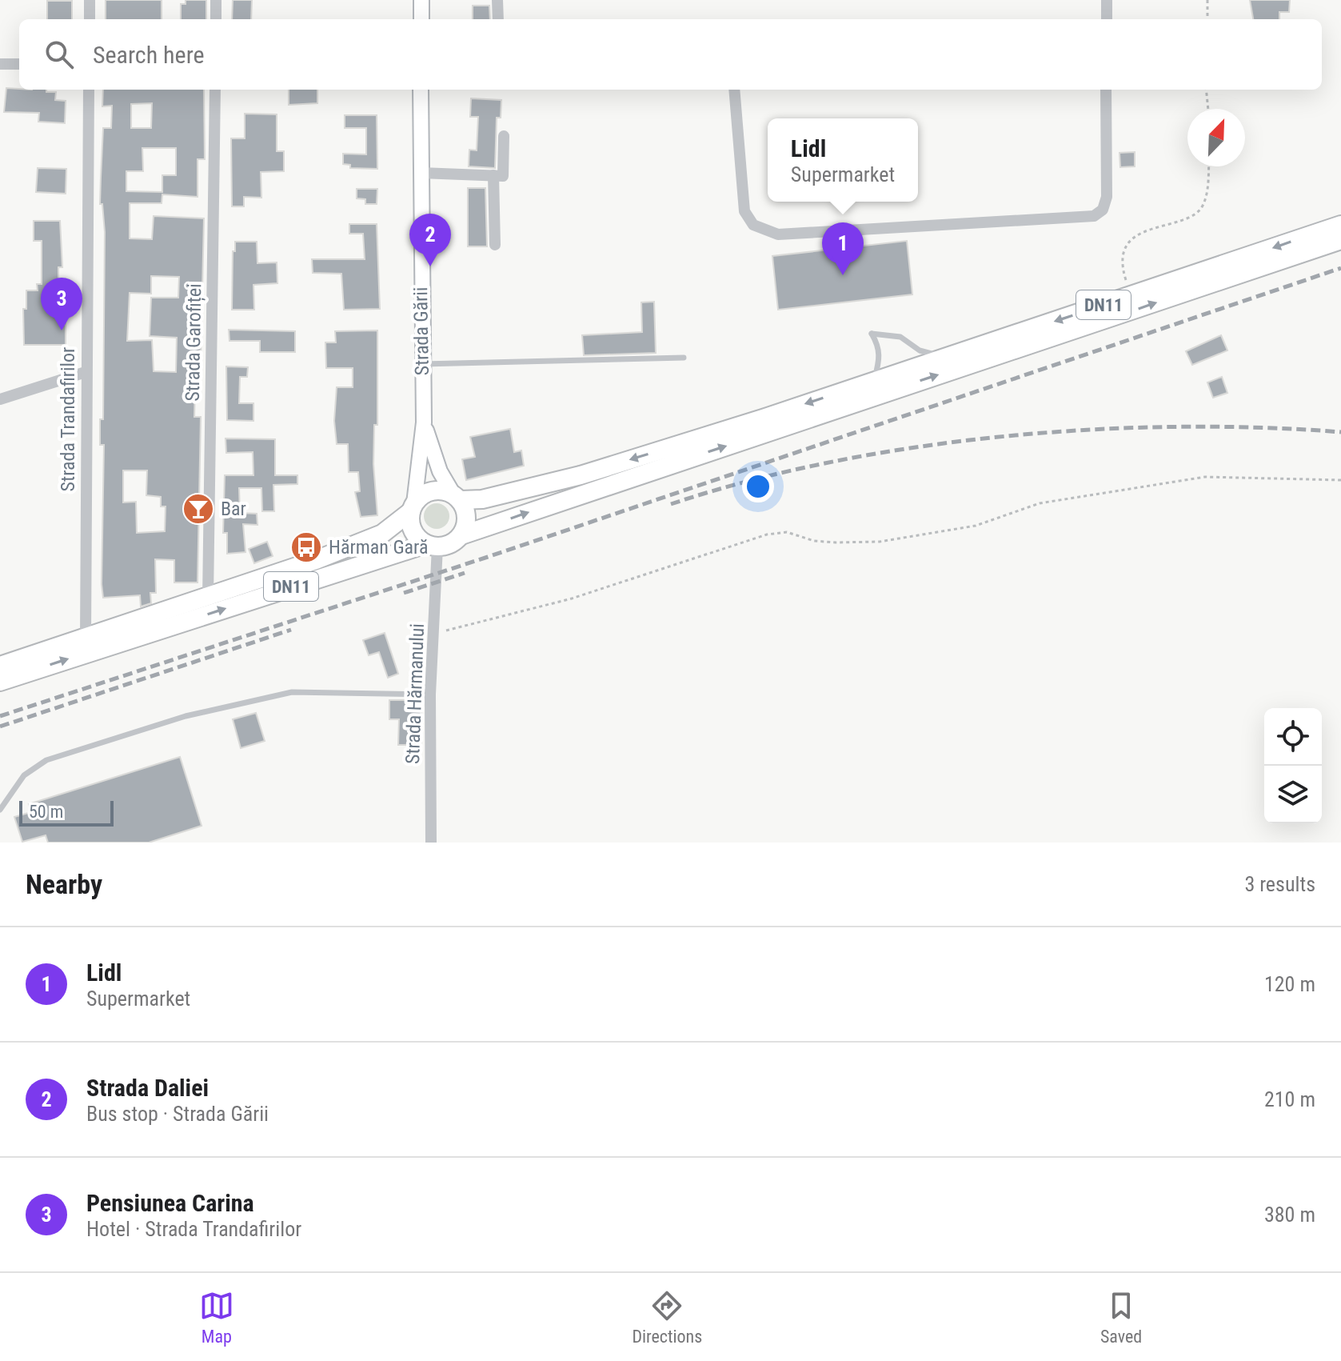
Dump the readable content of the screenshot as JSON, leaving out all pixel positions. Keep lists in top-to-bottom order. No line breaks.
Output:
{"streets":{"highway":["DN11"],"main road":["Strada Gării"],"street":["Strada Garofiței","Strada Trandafirilor","Strada Hărmanului"]},"crossings":[["DN11","Strada Garofiței"],["DN11","Strada Trandafirilor"],["DN11","Strada Hărmanului"]],"places":{"bar":["Bar"],"bus stop":["Hărman Gară"]},"scale_bar":"50 m","north":"top right","page":{"search":"Search here","popup":["Lidl","Supermarket"],"pins":["2","1","3"],"scale":"50 m","heading":["Nearby","3 results"],"list":[{"mark":"1","name":"Lidl","note":"Supermarket","value":"120 m"},{"mark":"2","name":"Strada Daliei","note":"Bus stop · Strada Gării","value":"210 m"},{"mark":"3","name":"Pensiunea Carina","note":"Hotel · Strada Trandafirilor","value":"380 m"}],"nav":["Map","Directions","Saved"]}}
